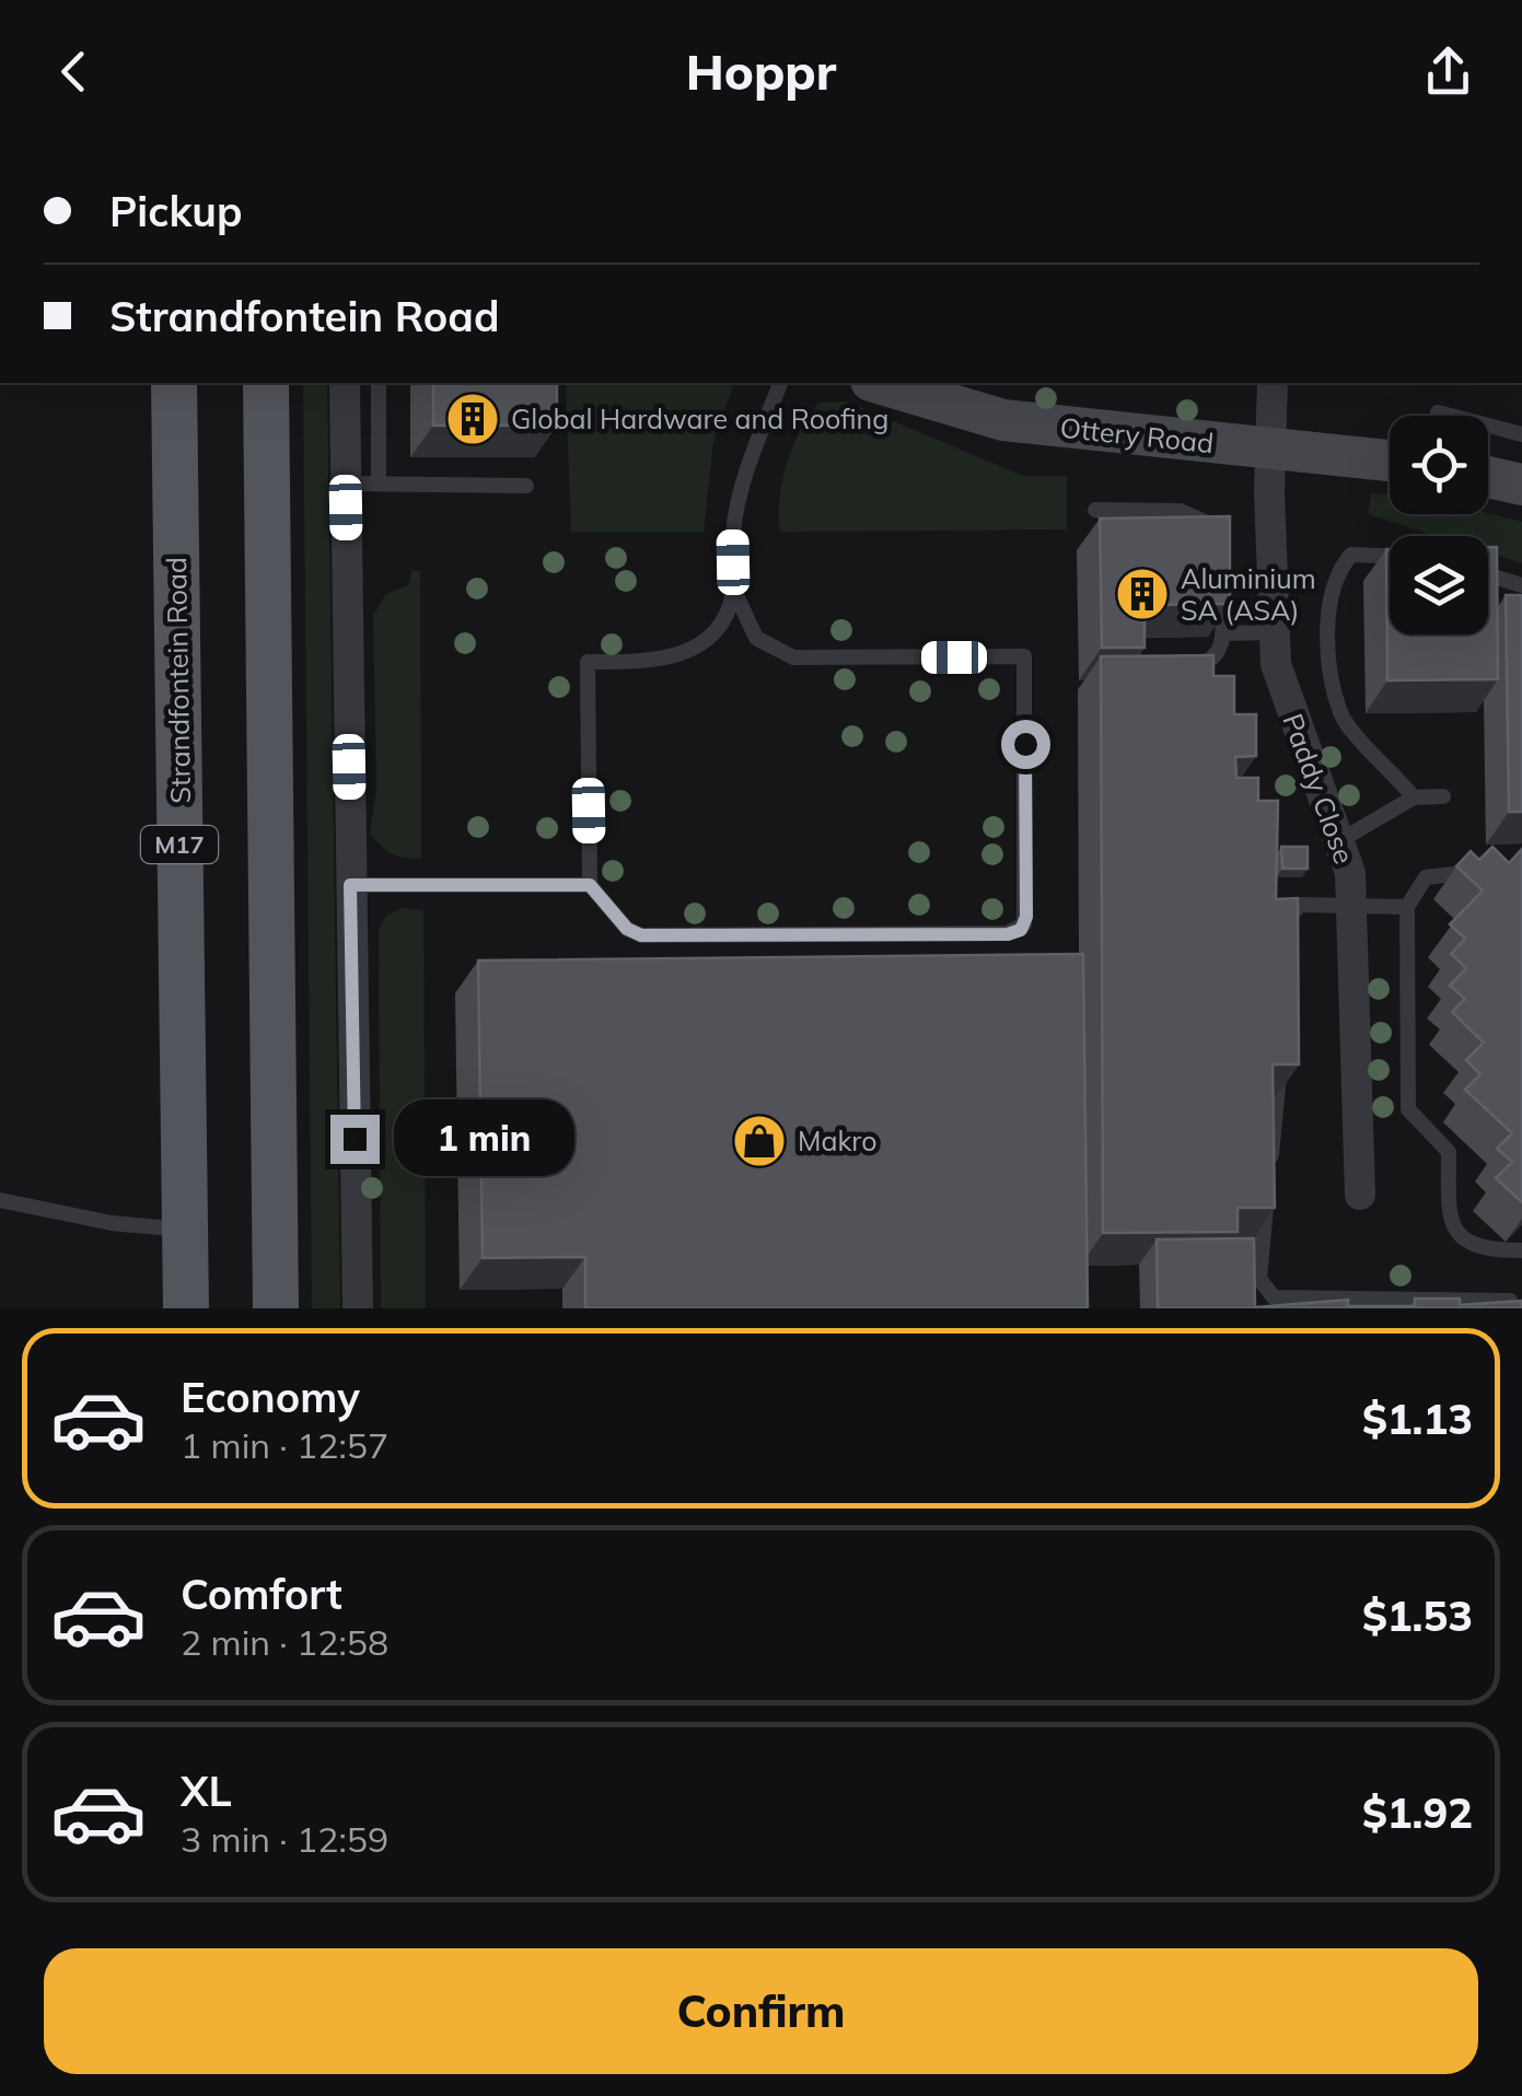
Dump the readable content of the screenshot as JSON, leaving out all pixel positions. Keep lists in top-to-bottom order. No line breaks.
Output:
{"streets":{"main road":["Strandfontein Road","M17"],"street":["Ottery Road","Paddy Close"]},"crossings":[["Ottery Road","Paddy Close"]],"places":{"building":["Global Hardware and Roofing","Aluminium SA (ASA)"],"shop":["Makro"]},"page":{"header":"Hoppr","banner":["Pickup","Strandfontein Road"],"bubble":"1 min","list":[{"name":"Economy","note":"1 min · 12:57","value":"$1.13"},{"name":"Comfort","note":"2 min · 12:58","value":"$1.53"},{"name":"XL","note":"3 min · 12:59","value":"$1.92"}],"buttons":"Confirm"}}
